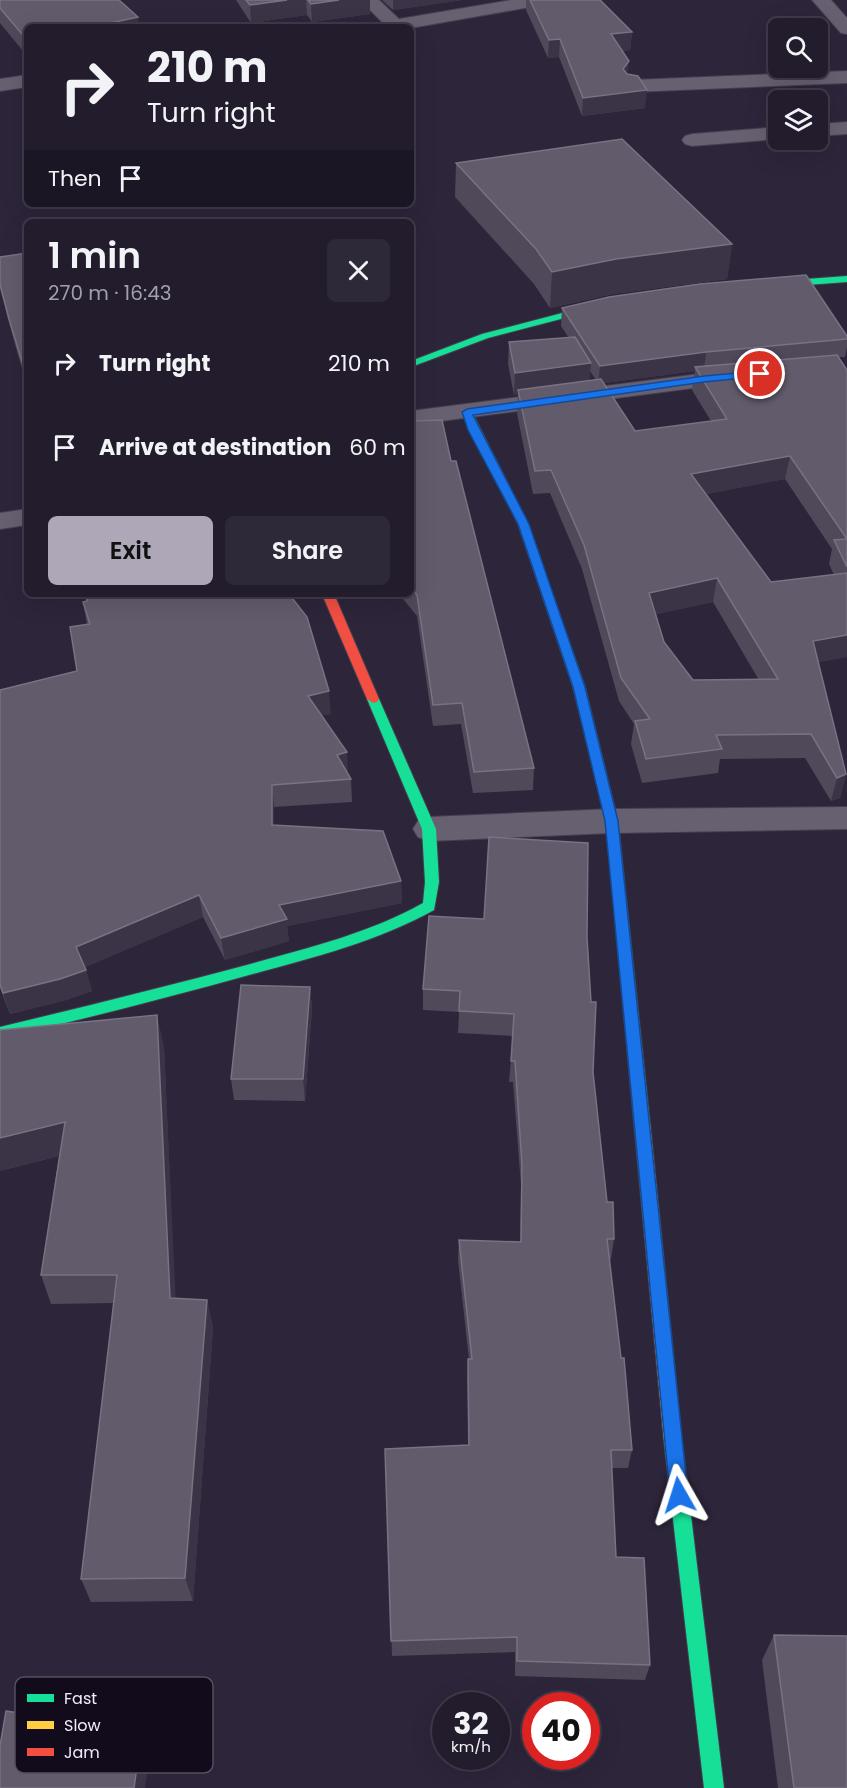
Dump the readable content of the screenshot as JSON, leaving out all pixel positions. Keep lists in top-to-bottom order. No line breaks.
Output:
{"legend":["Fast","Slow","Jam"],"page":{"turn":["210 m","Turn right"],"then":"Then","heading":["1 min","270 m · 16:43"],"list":[{"name":"Turn right","value":"210 m"},{"name":"Arrive at destination","value":"60 m"}],"buttons":["Exit","Share"],"speed":"32 km/h","limit":"40"}}
